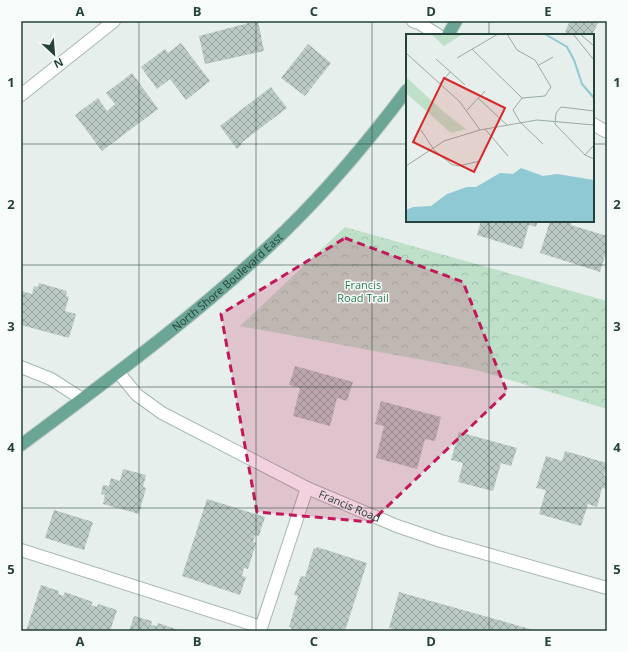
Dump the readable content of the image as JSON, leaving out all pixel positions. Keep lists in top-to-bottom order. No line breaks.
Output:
{"streets":{"main road":["North Shore Boulevard East"],"street":["Francis Road"]},"crossings":[["North Shore Boulevard East","Francis Road"]],"parks":["Francis Road Trail"],"north":"bottom right","grid":{"columns":["A","B","C","D","E"],"rows":["1","2","3","4","5"]}}
